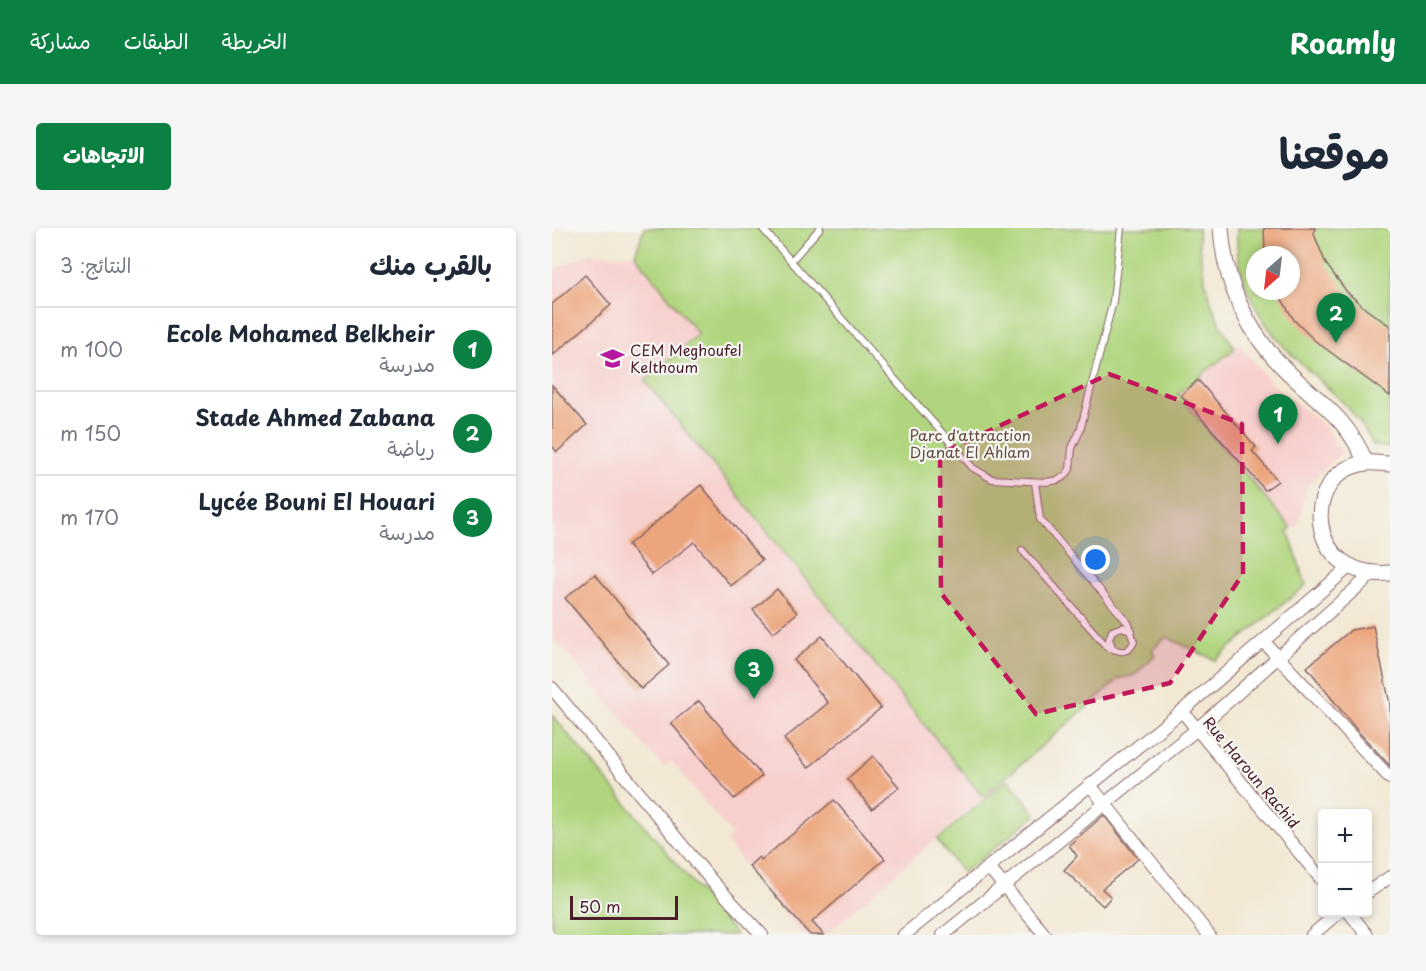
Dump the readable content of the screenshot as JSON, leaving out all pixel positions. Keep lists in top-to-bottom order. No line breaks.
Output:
{"streets":{"street":["Rue Haroun Rachid"]},"parks":["Parc d'attraction Djanat El Ahlam"],"places":{"school or university":["CEM Meghoufel Kelthoum"]},"scale_bar":"50 m","north":"bottom left","page":{"header":"Roamly","nav":["الخريطة","الطبقات","مشاركة"],"title":"موقعنا","buttons":"الاتجاهات","heading":["بالقرب منك","النتائج: 3"],"pins":["2","1","3"],"list":[{"mark":"1","name":"Ecole Mohamed Belkheir","note":"مدرسة","value":"100 m"},{"mark":"2","name":"Stade Ahmed Zabana","note":"رياضة","value":"150 m"},{"mark":"3","name":"Lycée Bouni El Houari","note":"مدرسة","value":"170 m"}],"map_buttons":["+","−"],"scale":"50 m"}}
